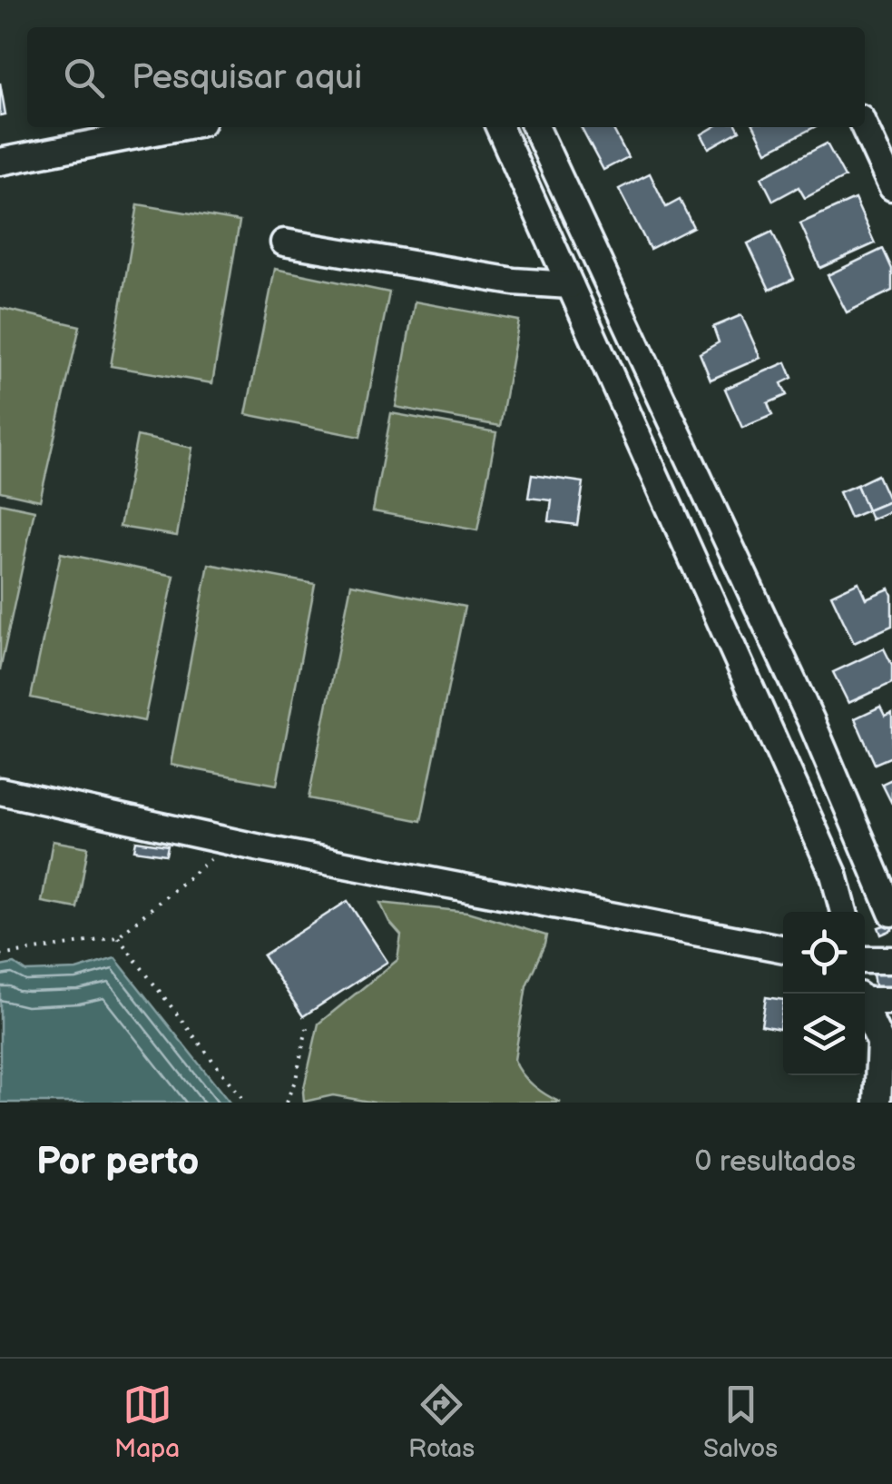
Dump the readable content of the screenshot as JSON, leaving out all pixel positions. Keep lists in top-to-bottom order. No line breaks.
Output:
{"page":{"search":"Pesquisar aqui","heading":["Por perto","0 resultados"],"nav":["Mapa","Rotas","Salvos"]}}
